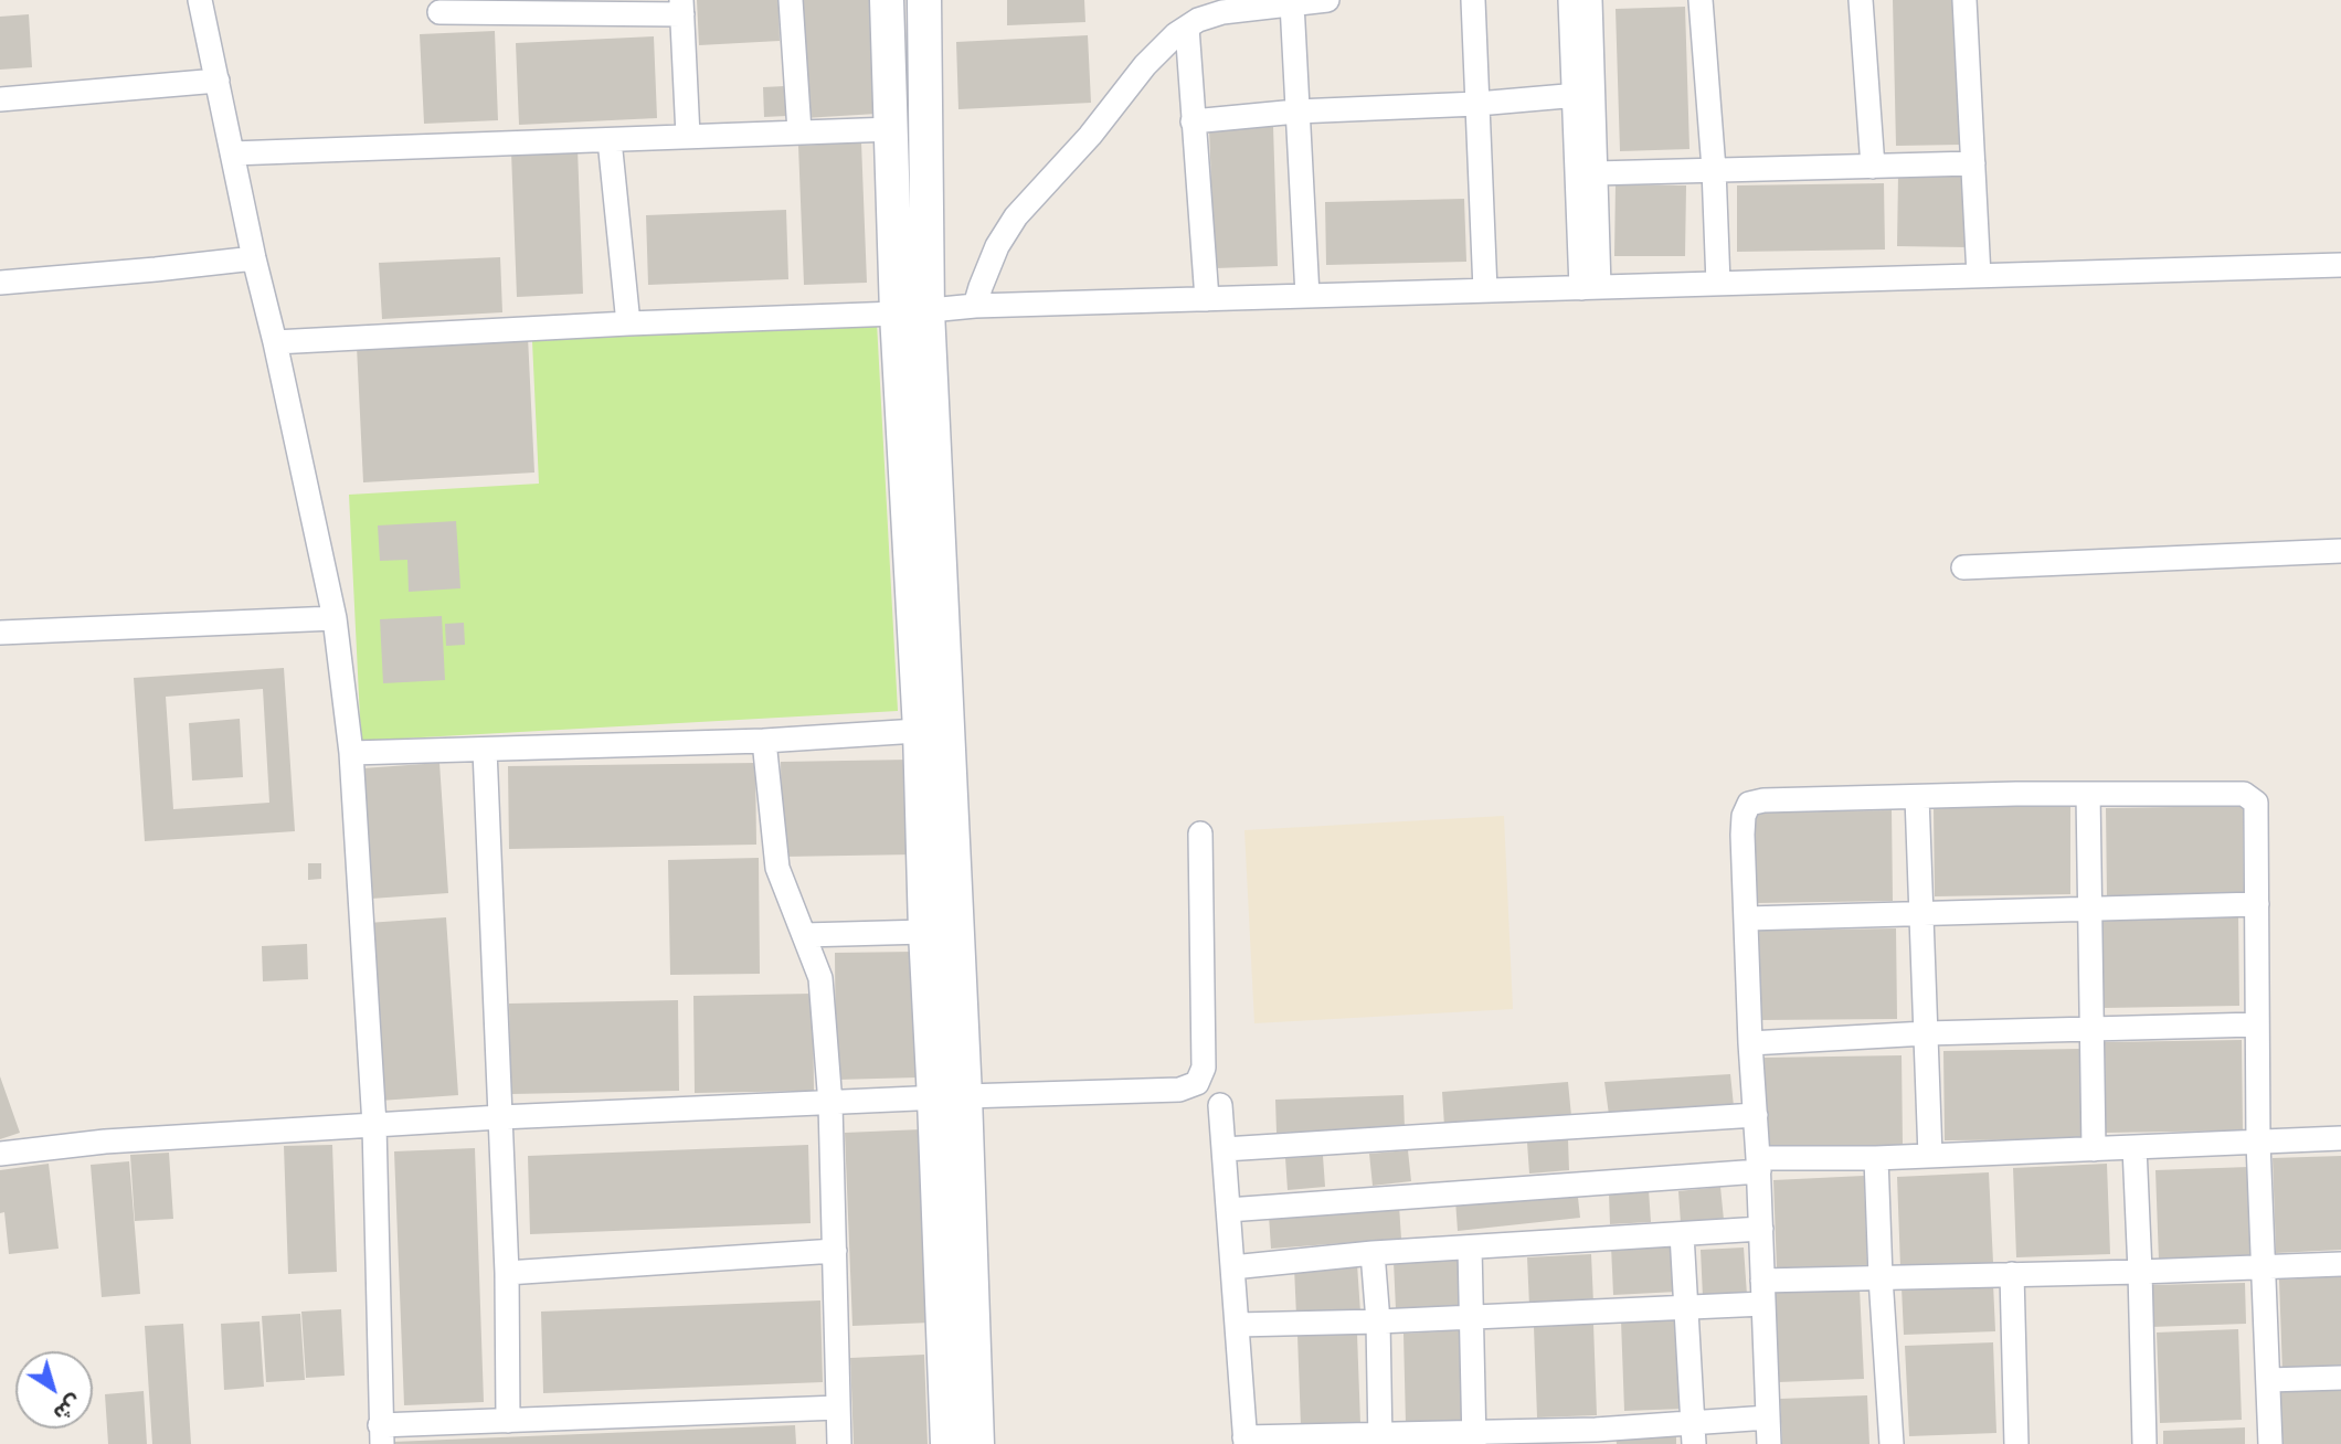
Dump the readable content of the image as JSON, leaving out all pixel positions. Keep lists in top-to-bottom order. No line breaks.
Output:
{"north":"bottom right"}
